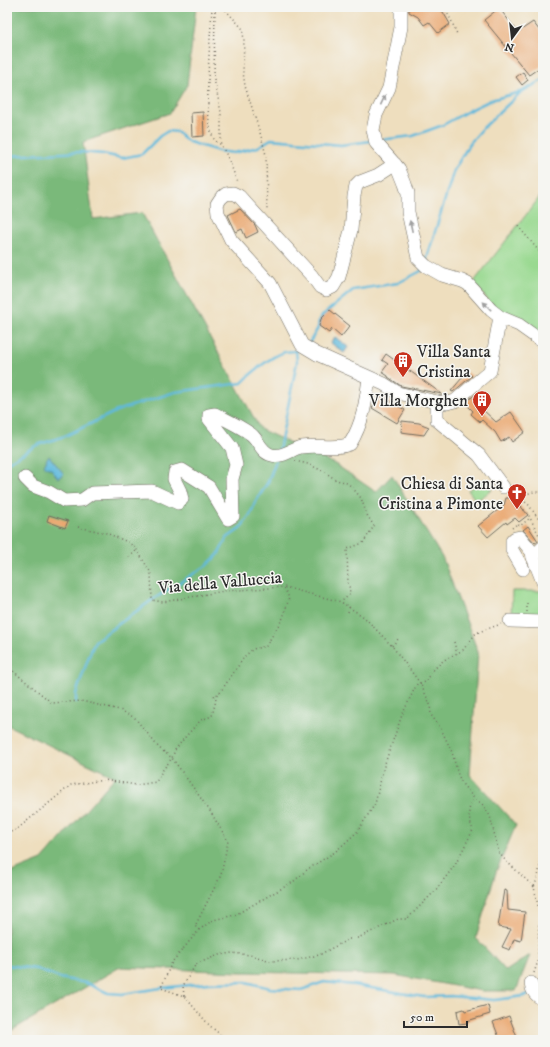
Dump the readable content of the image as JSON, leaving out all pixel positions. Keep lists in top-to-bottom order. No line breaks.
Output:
{"streets":{"path":["Via della Valluccia"]},"places":{"building":["Villa Santa Cristina","Villa Morghen"],"church":["Chiesa di Santa Cristina a Pimonte"]},"scale_bar":"50 m","north":"bottom"}
